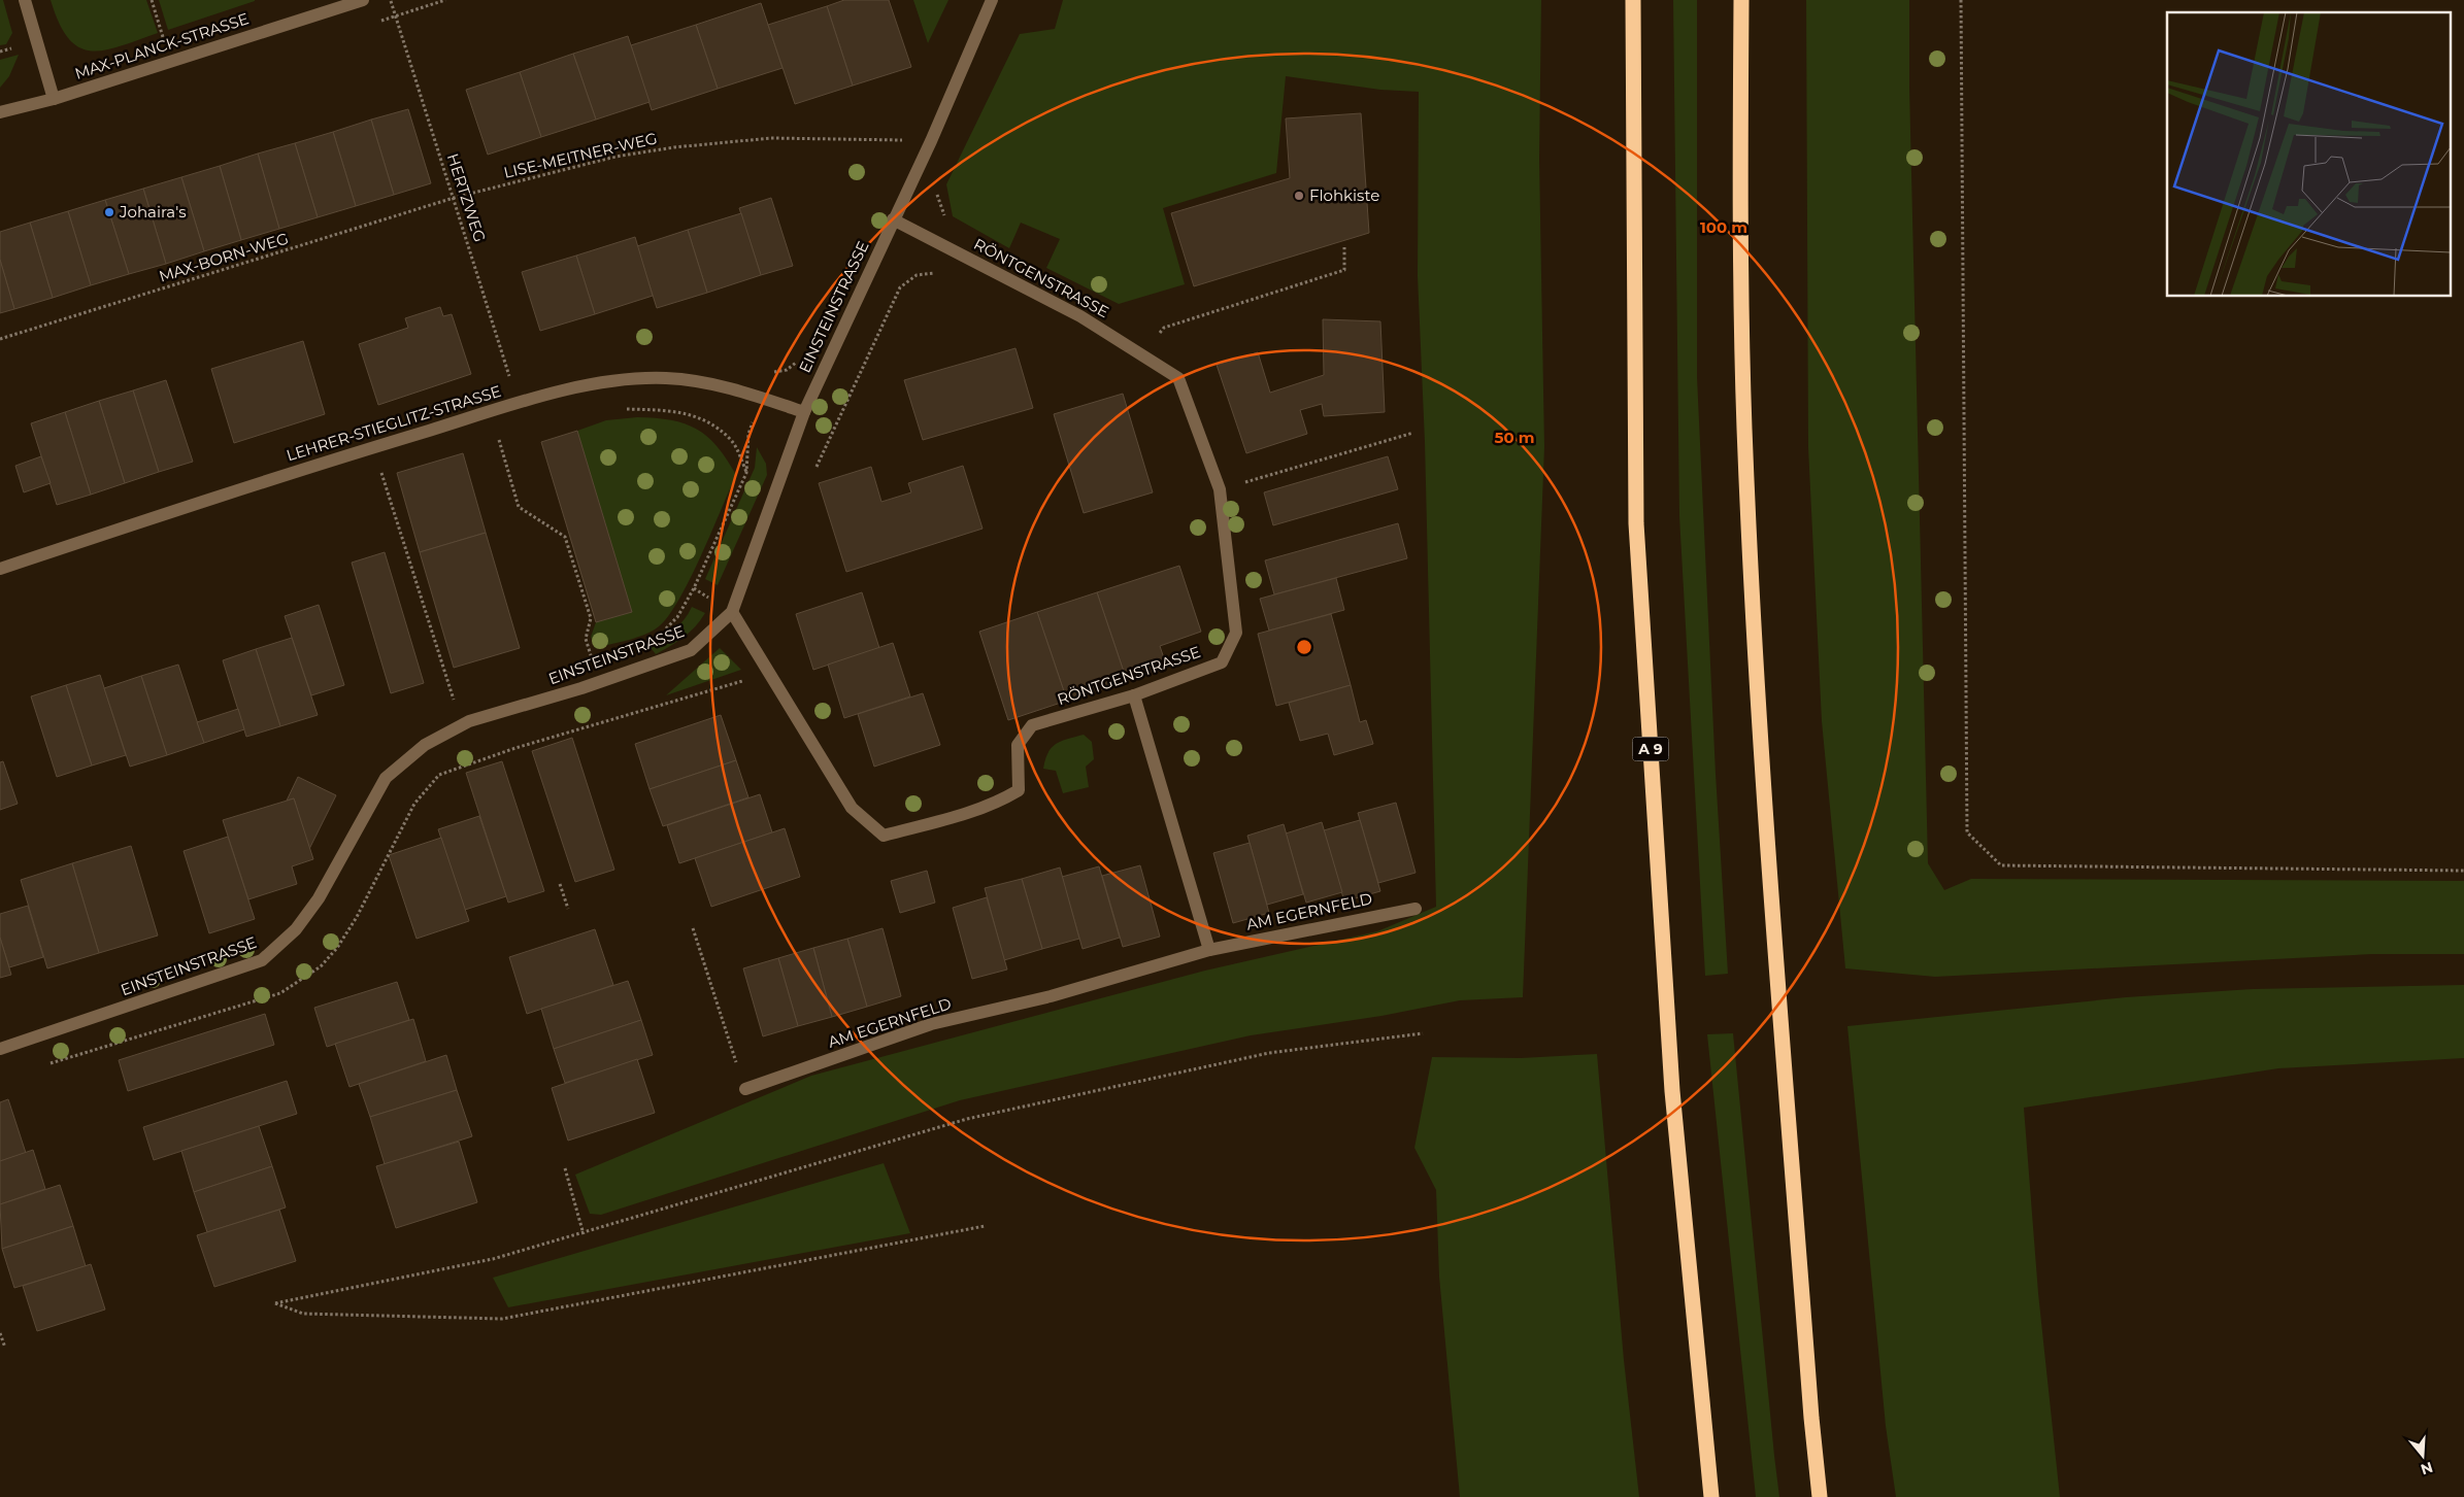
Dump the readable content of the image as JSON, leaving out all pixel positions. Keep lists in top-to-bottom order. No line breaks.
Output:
{"streets":{"highway":["A 9"],"street":["MAX-PLANCK-STRASSE","RÖNTGENSTRASSE","EINSTEINSTRASSE","LEHRER-STIEGLITZ-STRASSE","AM EGERNFELD"],"path":["LISE-MEITNER-WEG","HERTZWEG","MAX-BORN-WEG"]},"crossings":[["LISE-MEITNER-WEG","HERTZWEG"],["LISE-MEITNER-WEG","MAX-BORN-WEG"],["LISE-MEITNER-WEG","EINSTEINSTRASSE"],["HERTZWEG","MAX-BORN-WEG"],["HERTZWEG","LEHRER-STIEGLITZ-STRASSE"],["RÖNTGENSTRASSE","EINSTEINSTRASSE"],["EINSTEINSTRASSE","LEHRER-STIEGLITZ-STRASSE"]],"places":["Flohkiste","Johaira's"],"north":"bottom","rings":["100 m","50 m"]}
